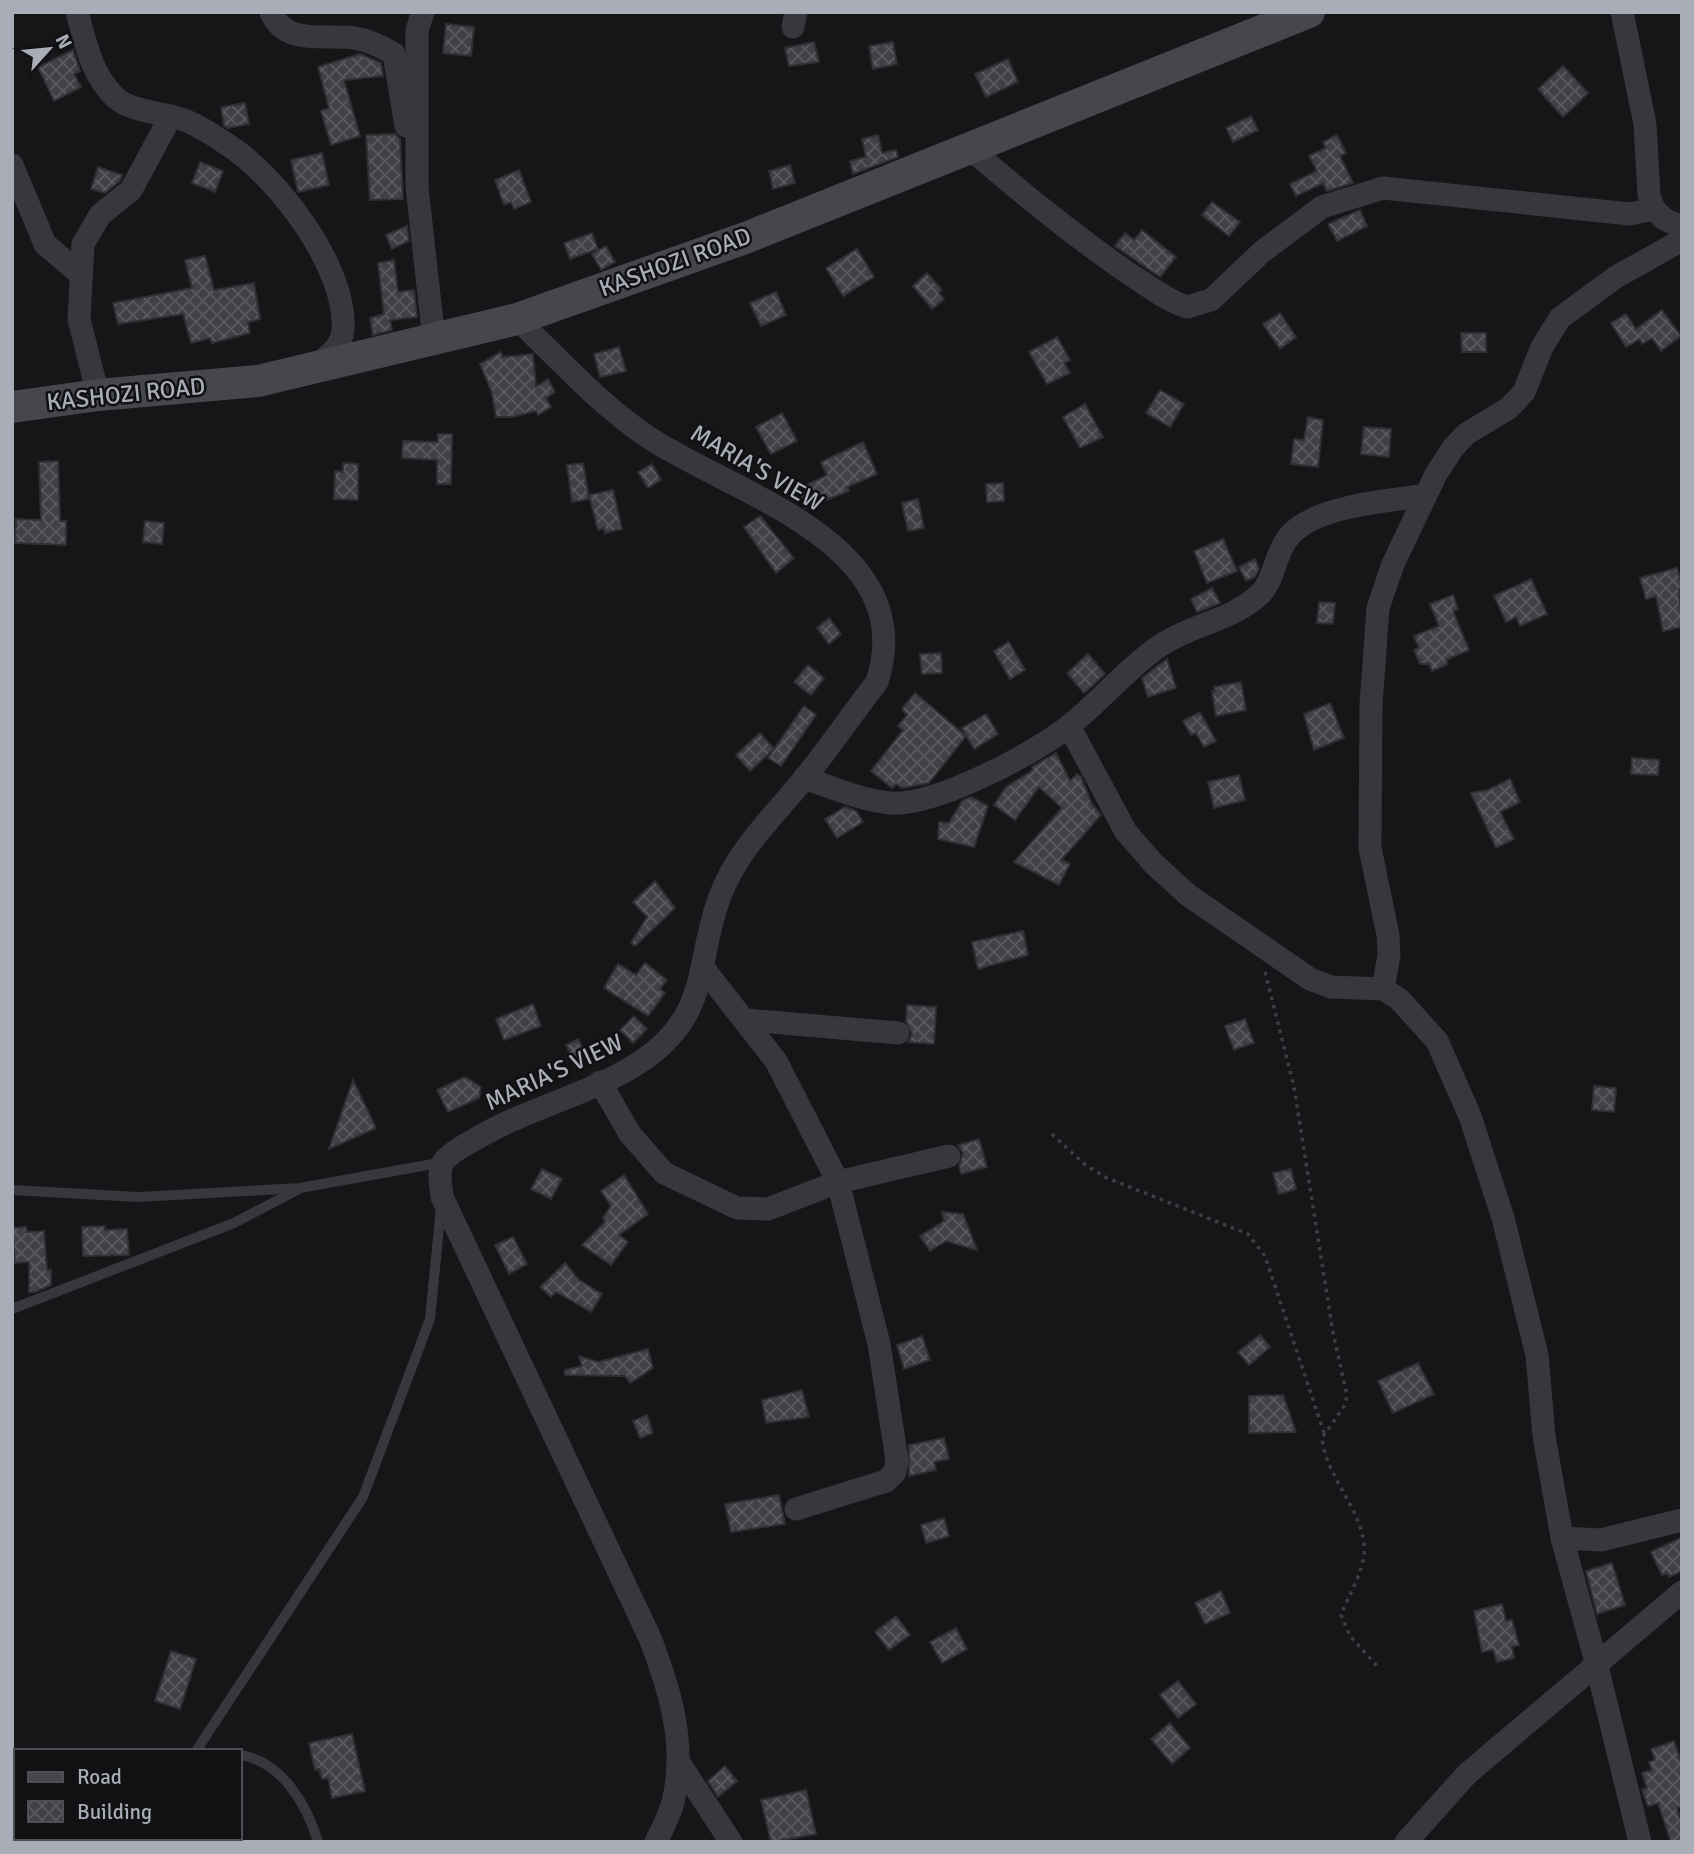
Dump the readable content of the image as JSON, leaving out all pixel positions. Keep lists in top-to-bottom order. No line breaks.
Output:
{"streets":{"main road":["KASHOZI ROAD"],"street":["MARIA'S VIEW"]},"crossings":[["KASHOZI ROAD","MARIA'S VIEW"]],"legend":["Road","Building"],"north":"top right"}
